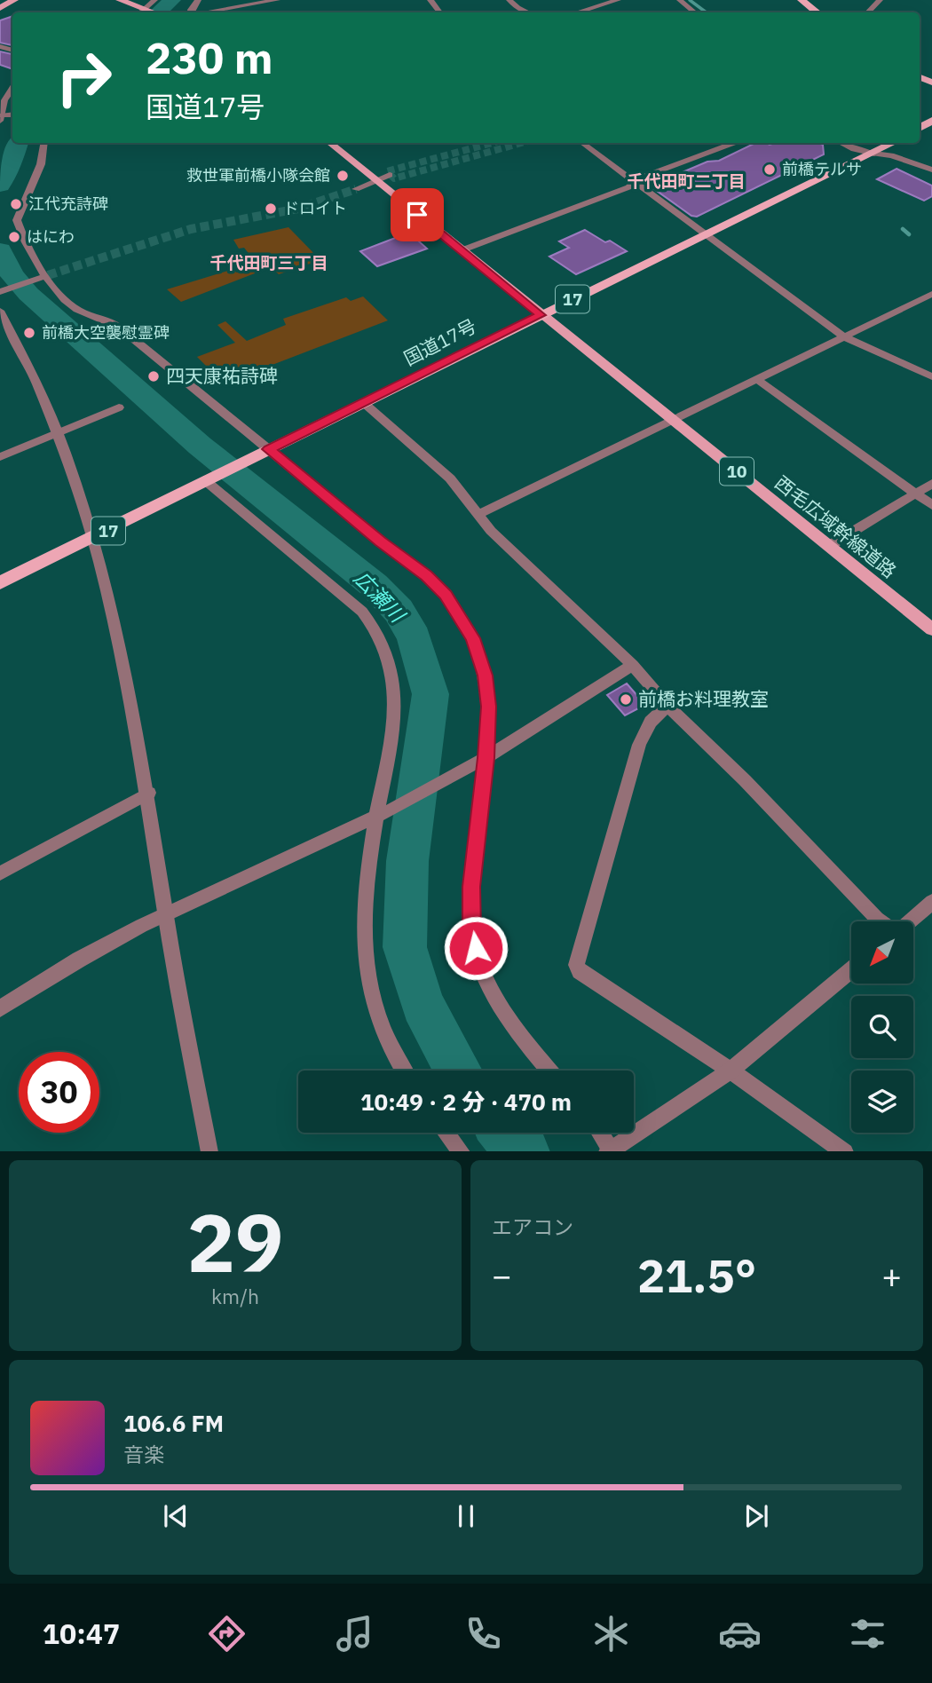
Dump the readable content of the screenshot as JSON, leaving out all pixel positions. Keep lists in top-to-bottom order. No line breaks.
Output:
{"streets":{"highway":["17","国道17号"],"main road":["10","西毛広域幹線道路"]},"crossings":[["国道17号","西毛広域幹線道路"]],"districts":["千代田町二丁目","千代田町三丁目"],"water":["広瀬川"],"places":["前橋テルサ","救世軍前橋小隊会館","江代充詩碑","ドロイト","はにわ","前橋大空襲慰霊碑","四天康祐詩碑","前橋お料理教室"],"north":"bottom left","page":{"turn":["230 m","国道17号"],"limit":"30","trip":"10:49 · 2 分 · 470 m","tile":[["29","km/h"],"エアコン"],"heat":["−","21.5°","+"],"song":["106.6 FM","音楽"],"tabs":"10:47"}}
